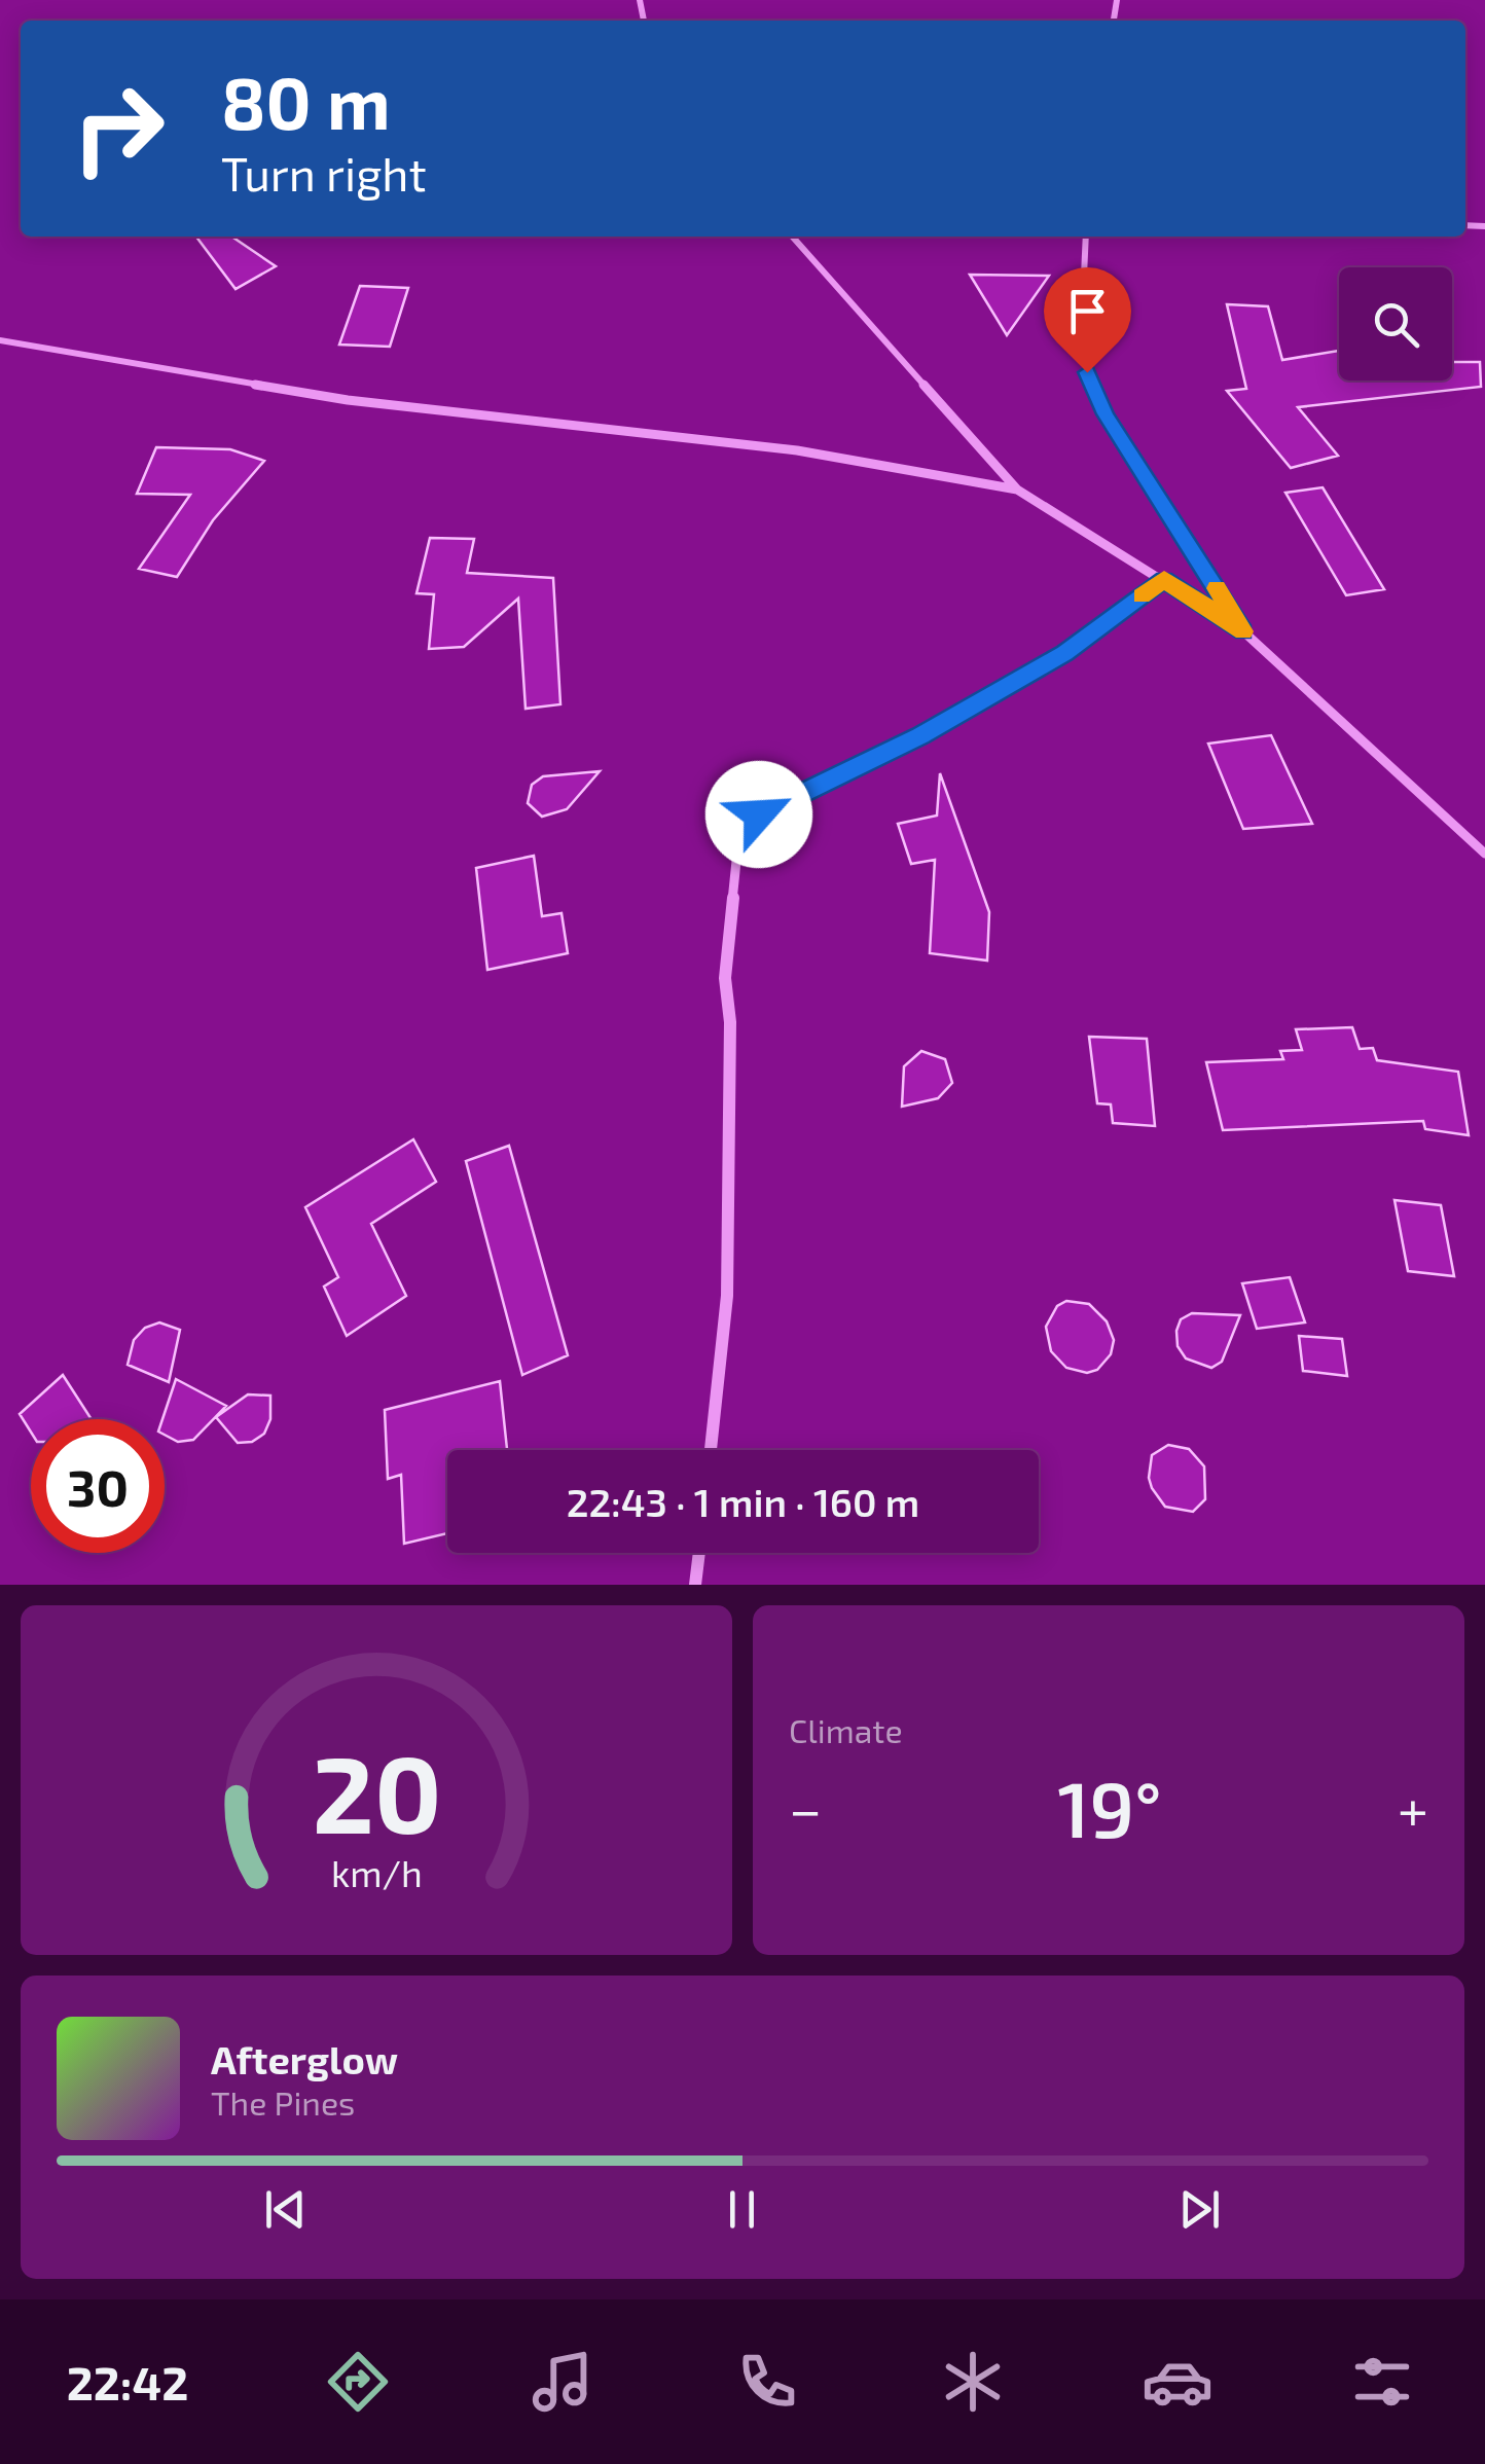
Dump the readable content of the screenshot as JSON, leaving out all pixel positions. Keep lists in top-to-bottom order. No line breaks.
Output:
{"page":{"turn":["80 m","Turn right"],"limit":"30","trip":"22:43 · 1 min · 160 m","tile":"Climate","heat":["−","19°","+"],"song":["Afterglow","The Pines"],"tabs":"22:42","gauge":["20","km/h"]}}
